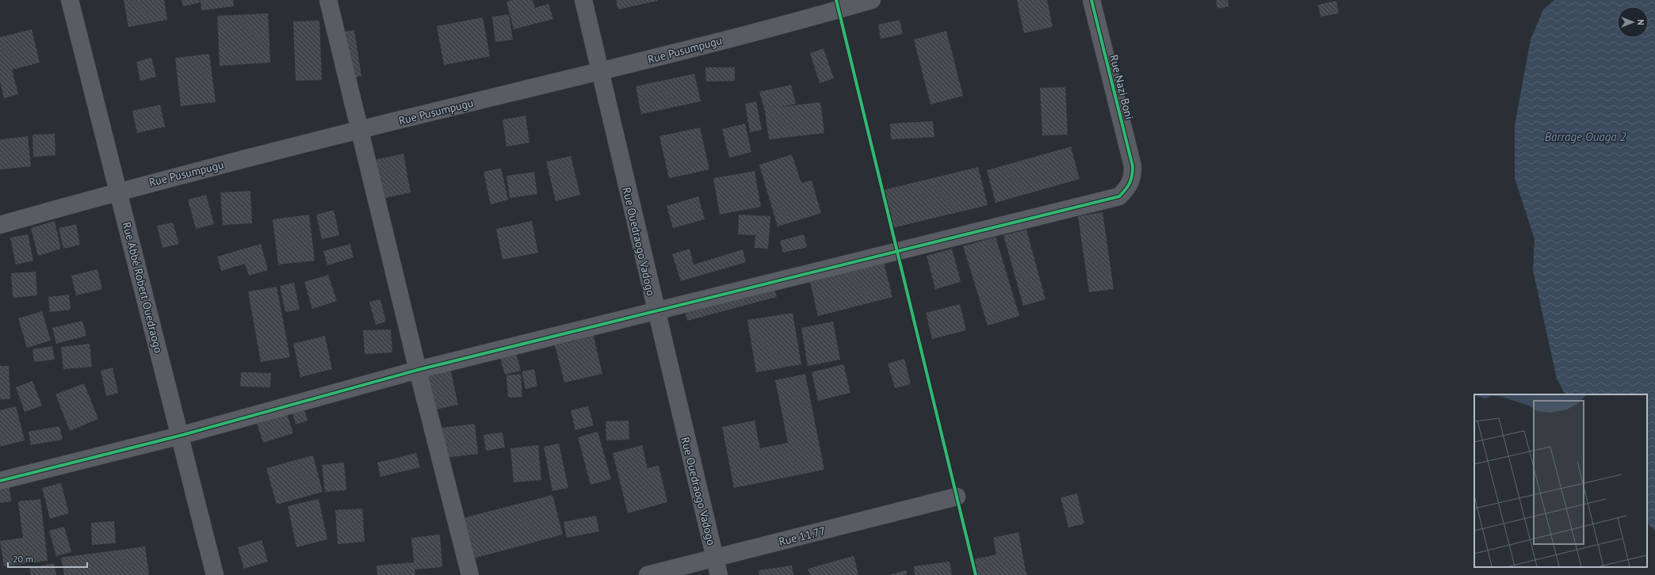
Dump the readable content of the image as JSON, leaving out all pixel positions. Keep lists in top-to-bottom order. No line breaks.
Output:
{"streets":{"street":["Rue Pusumpugu","Rue Nazi Boni","Rue Ouedraogo Vadogo","Rue Abbé Robert Ouedraogo","Rue 11.77"]},"crossings":[["Rue Pusumpugu","Rue Ouedraogo Vadogo"],["Rue Pusumpugu","Rue Abbé Robert Ouedraogo"],["Rue Nazi Boni","Rue Ouedraogo Vadogo"],["Rue Ouedraogo Vadogo","Rue 11.77"]],"water":["Barrage Ouaga 2"],"scale_bar":"20 m","north":"right"}
